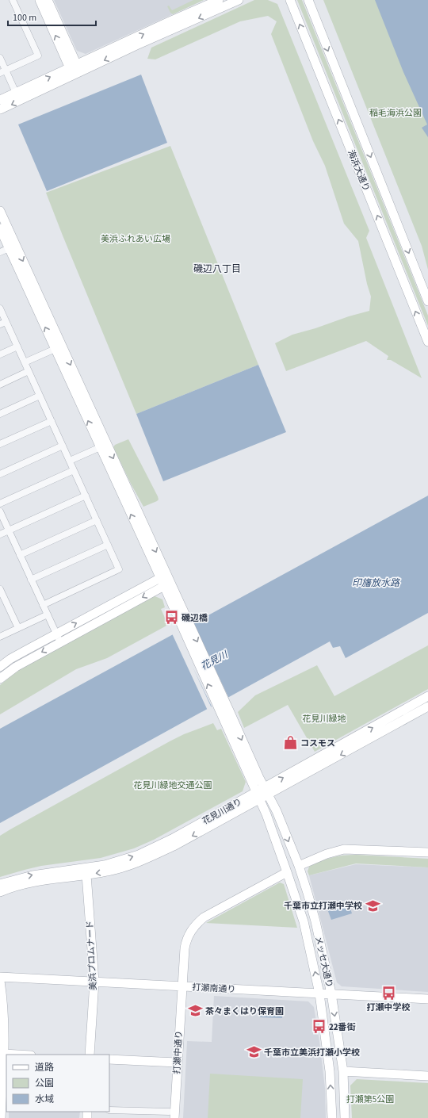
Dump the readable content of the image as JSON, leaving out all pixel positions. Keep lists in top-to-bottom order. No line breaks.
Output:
{"streets":{"street":["海浜大通り","花見川通り","美浜プロムナード","メッセ大通り","打瀬南通り","打瀬中通り"]},"crossings":[["花見川通り","美浜プロムナード"],["花見川通り","メッセ大通り"],["美浜プロムナード","打瀬南通り"],["メッセ大通り","打瀬南通り"],["メッセ大通り","打瀬中通り"],["打瀬南通り","打瀬中通り"]],"districts":["磯辺八丁目"],"water":["印旛放水路","花見川"],"parks":["稲毛海浜公園","美浜ふれあい広場","花見川緑地","花見川緑地交通公園","打瀬第5公園"],"places":{"bus stop":["磯辺橋","打瀬中学校","22番街"],"shop":["コスモス"],"school or university":["千葉市立打瀬中学校","茶々まくはり保育園","千葉市立美浜打瀬小学校"]},"legend":["道路","公園","水域"],"scale_bar":"100 m"}
